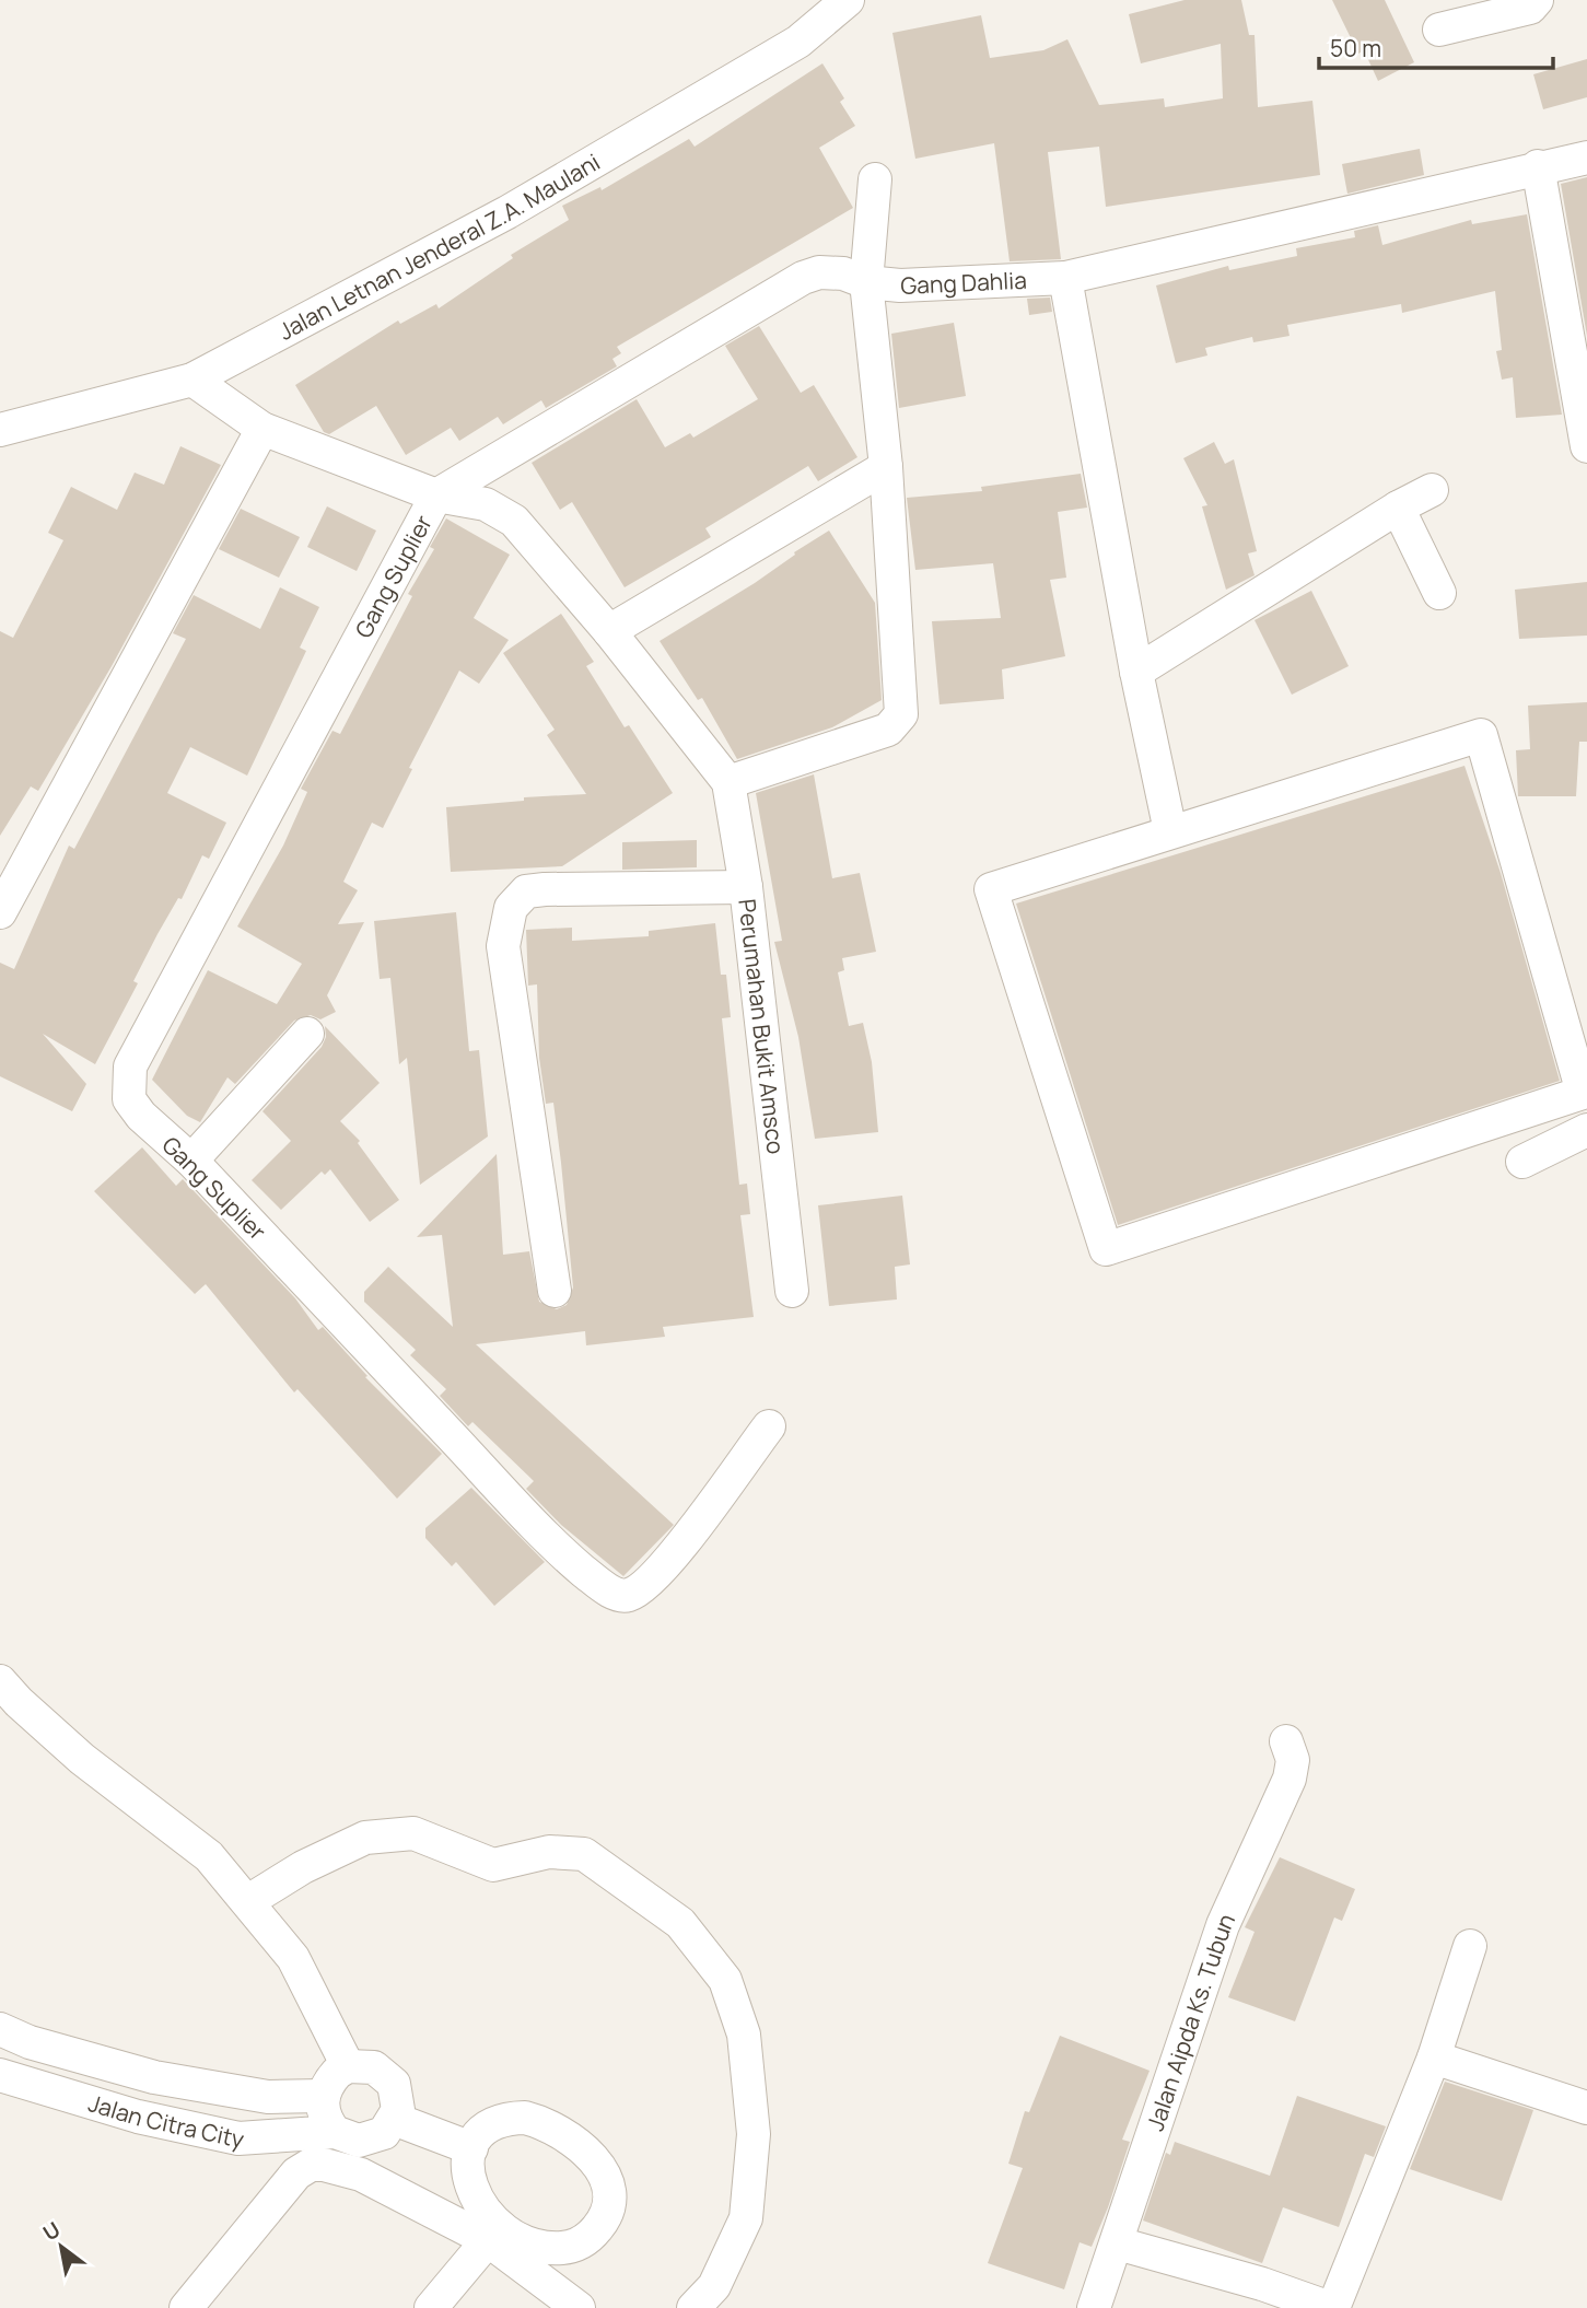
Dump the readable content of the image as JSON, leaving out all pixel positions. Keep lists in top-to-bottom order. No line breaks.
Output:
{"streets":{"street":["Jalan Letnan Jenderal Z.A. Maulani","Gang Dahlia","Gang Suplier","Perumahan Bukit Amsco","Jalan Aipda Ks. Tubun","Jalan Citra City"]},"crossings":[["Gang Dahlia","Gang Suplier"]],"scale_bar":"50 m","north":"top left"}
